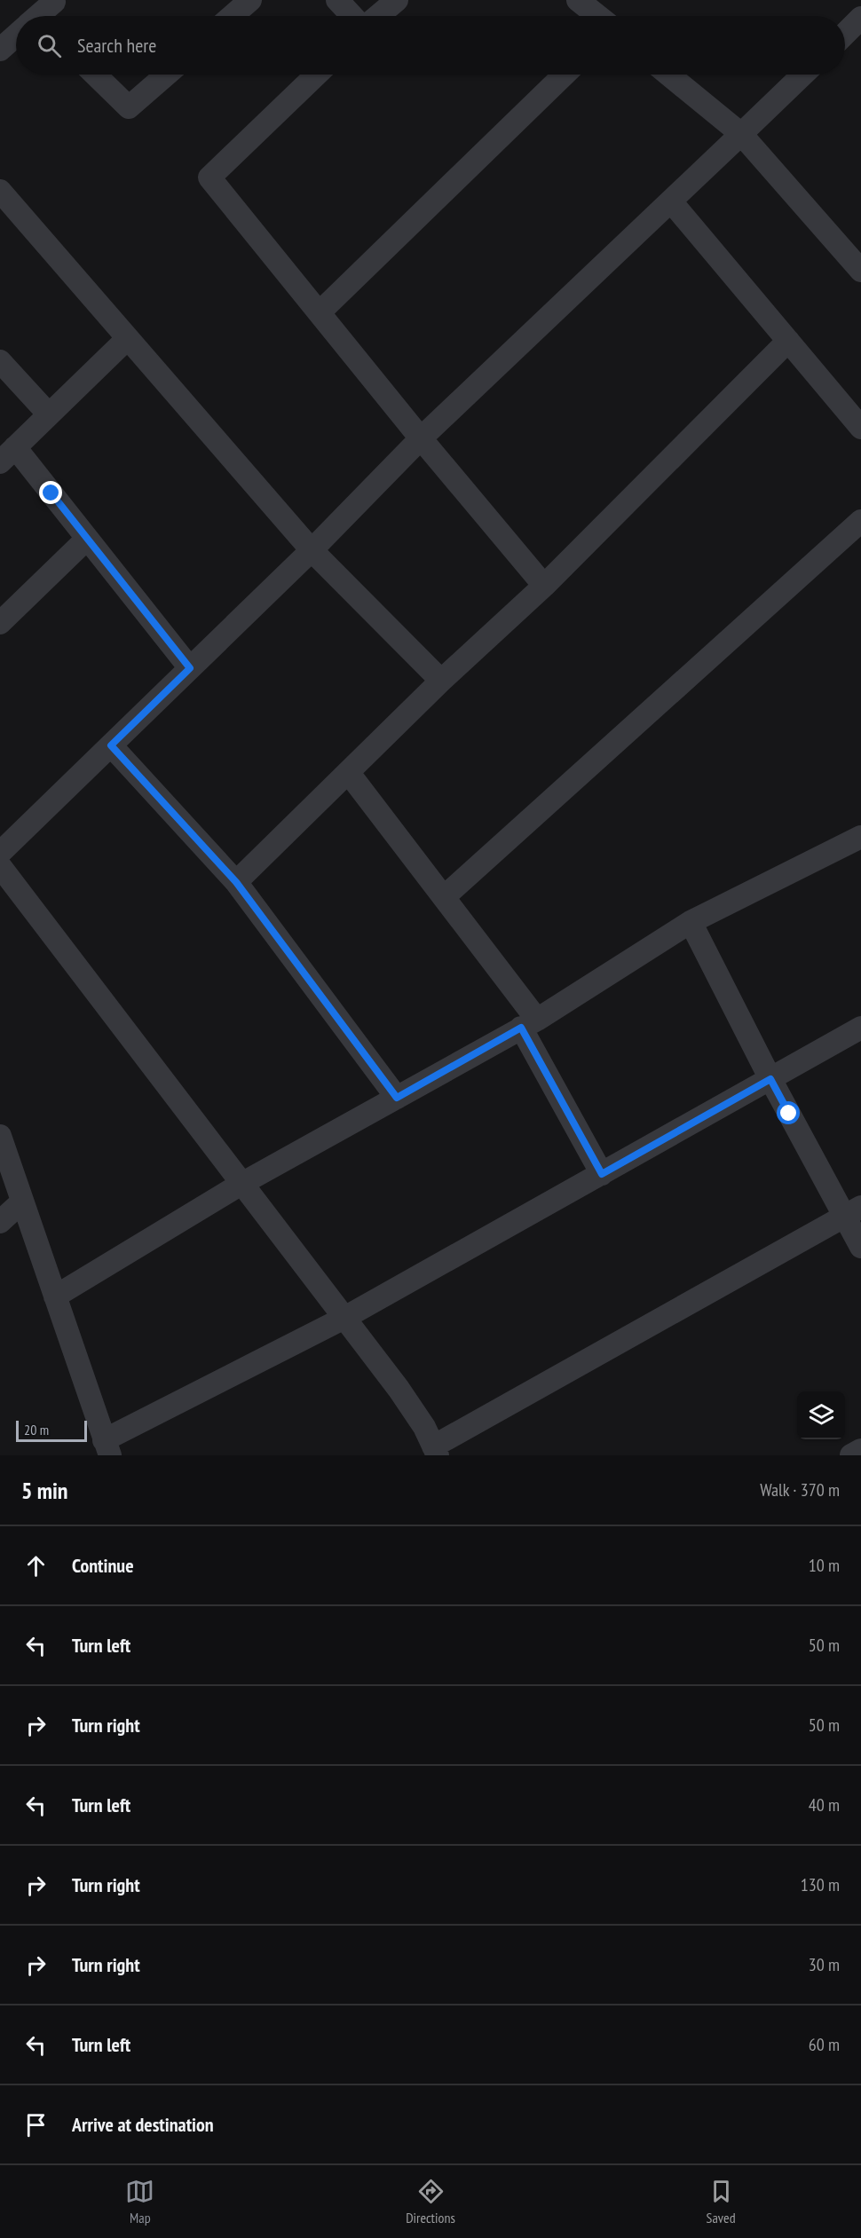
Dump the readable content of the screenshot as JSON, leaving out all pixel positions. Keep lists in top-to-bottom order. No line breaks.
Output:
{"scale_bar":"20 m","page":{"search":"Search here","scale":"20 m","heading":["5 min","Walk · 370 m"],"list":[["Continue","10 m"],["Turn left","50 m"],["Turn right","50 m"],["Turn left","40 m"],["Turn right","130 m"],["Turn right","30 m"],["Turn left","60 m"],"Arrive at destination"],"nav":["Map","Directions","Saved"]}}
